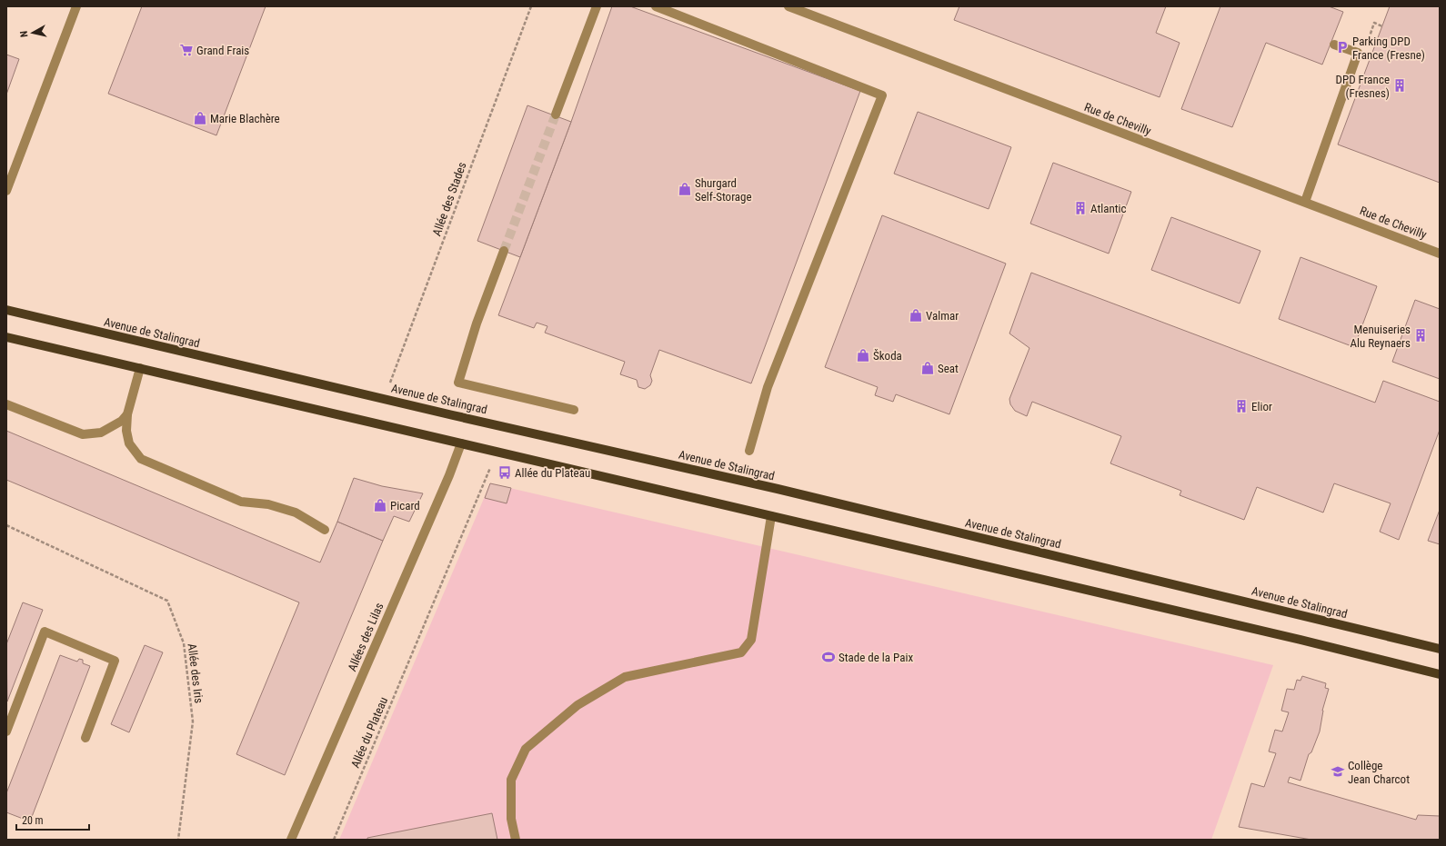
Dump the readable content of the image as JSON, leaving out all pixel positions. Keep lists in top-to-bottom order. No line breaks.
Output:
{"streets":{"main road":["Avenue de Stalingrad"],"street":["Rue de Chevilly","Allées des Lilas"],"path":["Allée des Stades","Allée des Iris","Allée du Plateau"]},"crossings":[["Allée des Stades","Avenue de Stalingrad"]],"places":{"parking":["Parking DPD France (Fresne)"],"supermarket":["Grand Frais"],"building":["DPD France (Fresnes)","Atlantic","Menuiseries Alu Reynaers","Elior"],"shop":["Marie Blachère","Shurgard Self-Storage","Valmar","Škoda","Seat","Picard"],"bus stop":["Allée du Plateau"],"sports":["Stade de la Paix"],"school or university":["Collège Jean Charcot"]},"scale_bar":"20 m","north":"left"}
